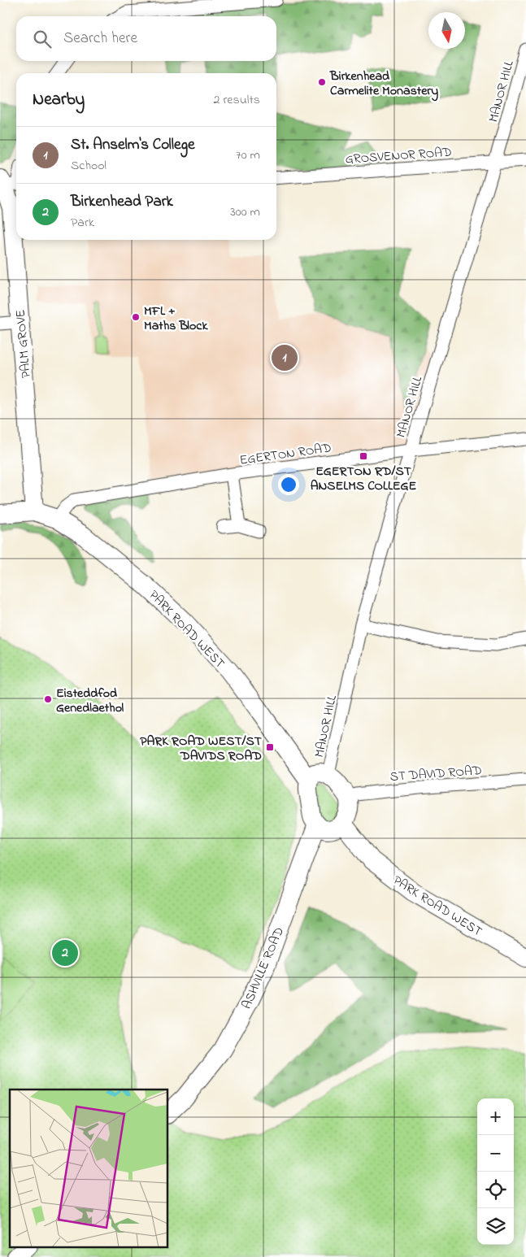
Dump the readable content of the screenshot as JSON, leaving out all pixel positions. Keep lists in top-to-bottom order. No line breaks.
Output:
{"streets":{"street":["MANOR HILL","GROSVENOR ROAD","PALM GROVE","EGERTON ROAD","PARK ROAD WEST","ST DAVID ROAD","ASHVILLE ROAD"]},"crossings":[["MANOR HILL","GROSVENOR ROAD"],["MANOR HILL","EGERTON ROAD"],["MANOR HILL","PARK ROAD WEST"],["MANOR HILL","ST DAVID ROAD"],["MANOR HILL","ASHVILLE ROAD"],["PALM GROVE","PARK ROAD WEST"],["EGERTON ROAD","PARK ROAD WEST"],["PARK ROAD WEST","ST DAVID ROAD"],["PARK ROAD WEST","ASHVILLE ROAD"],["ST DAVID ROAD","ASHVILLE ROAD"]],"places":{"other":["Birkenhead Carmelite Monastery","MFL + Maths Block","Eisteddfod Genedlaethol"],"transit":["EGERTON RD/ST ANSELMS COLLEGE","PARK ROAD WEST/ST DAVIDS ROAD"]},"north":"bottom","page":{"search":"Search here","heading":["Nearby","2 results"],"list":[{"mark":"1","name":"St. Anselm's College","note":"School","value":"70 m"},{"mark":"2","name":"Birkenhead Park","note":"Park","value":"300 m"}],"pins":["1","2"],"map_buttons":["+","−"]}}
